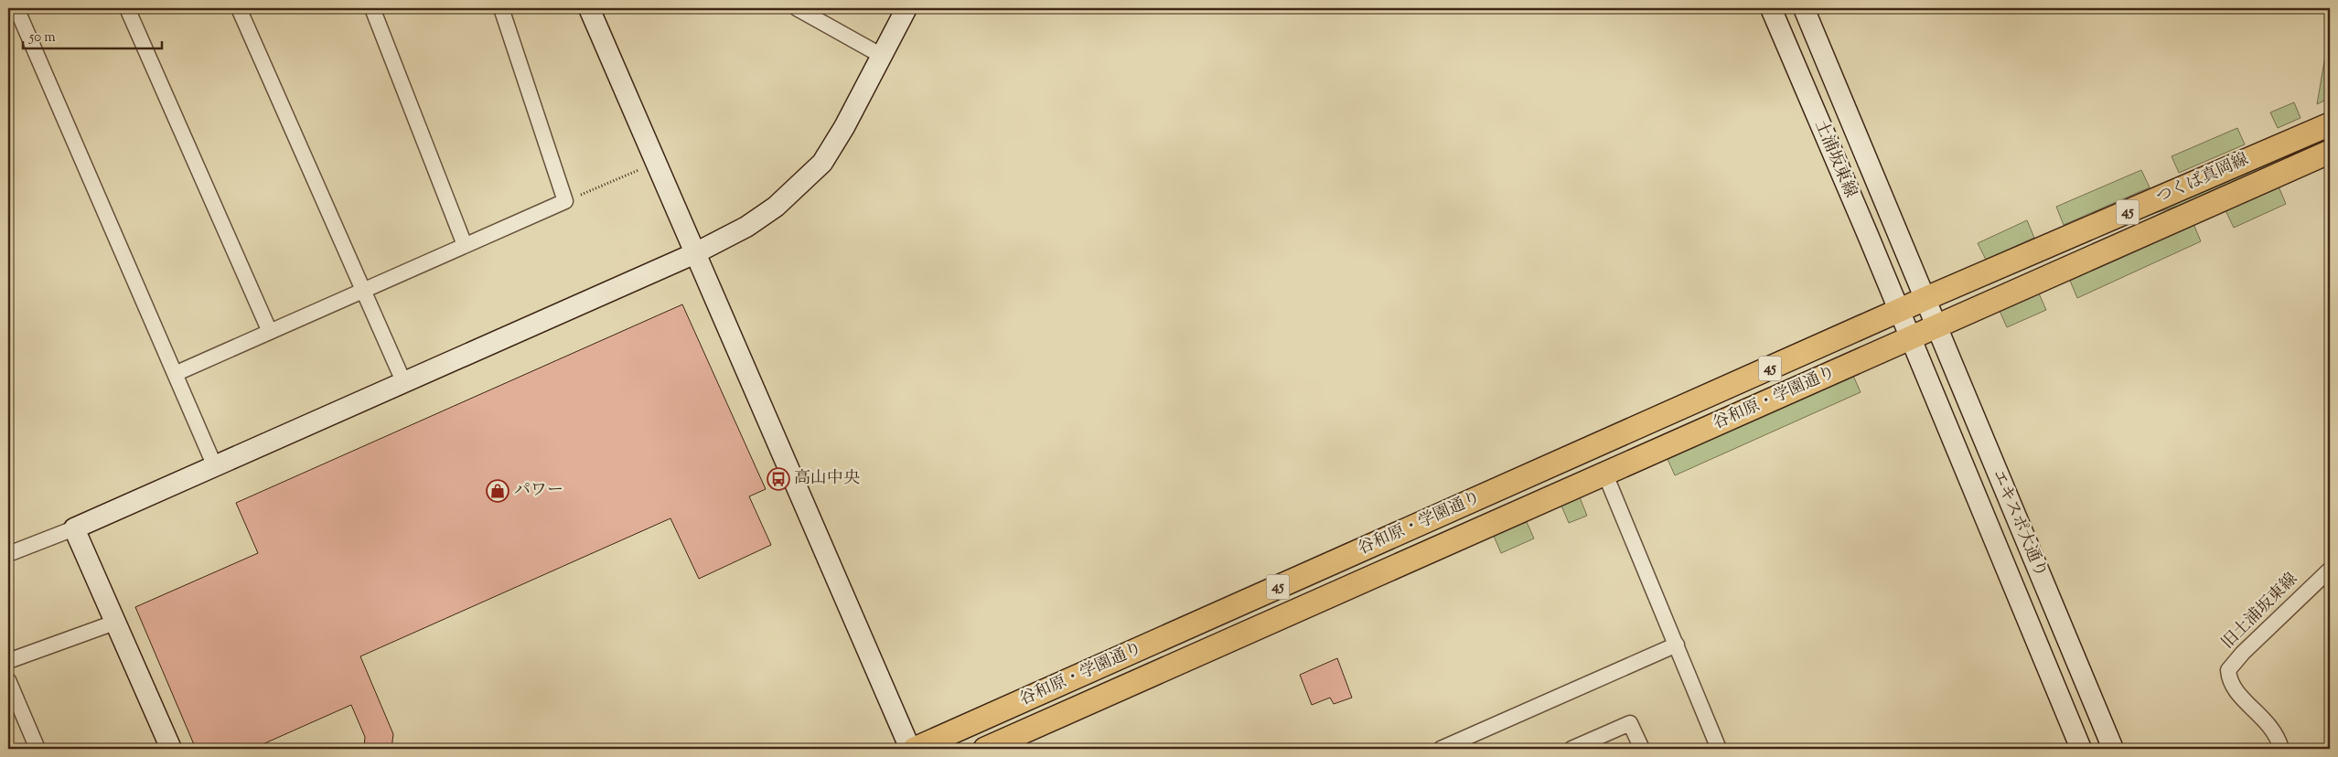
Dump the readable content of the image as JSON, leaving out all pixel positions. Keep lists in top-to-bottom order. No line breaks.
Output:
{"streets":{"main road":["つくば真岡線","45","谷和原・学園通り"],"street":["土浦坂東線","エキスポ大通り","旧土浦坂東線"]},"crossings":[["土浦坂東線","つくば真岡線"],["土浦坂東線","谷和原・学園通り"],["土浦坂東線","エキスポ大通り"],["つくば真岡線","谷和原・学園通り"],["つくば真岡線","エキスポ大通り"],["谷和原・学園通り","エキスポ大通り"]],"places":{"bus stop":["高山中央"],"shop":["パワー"]},"scale_bar":"50 m"}
